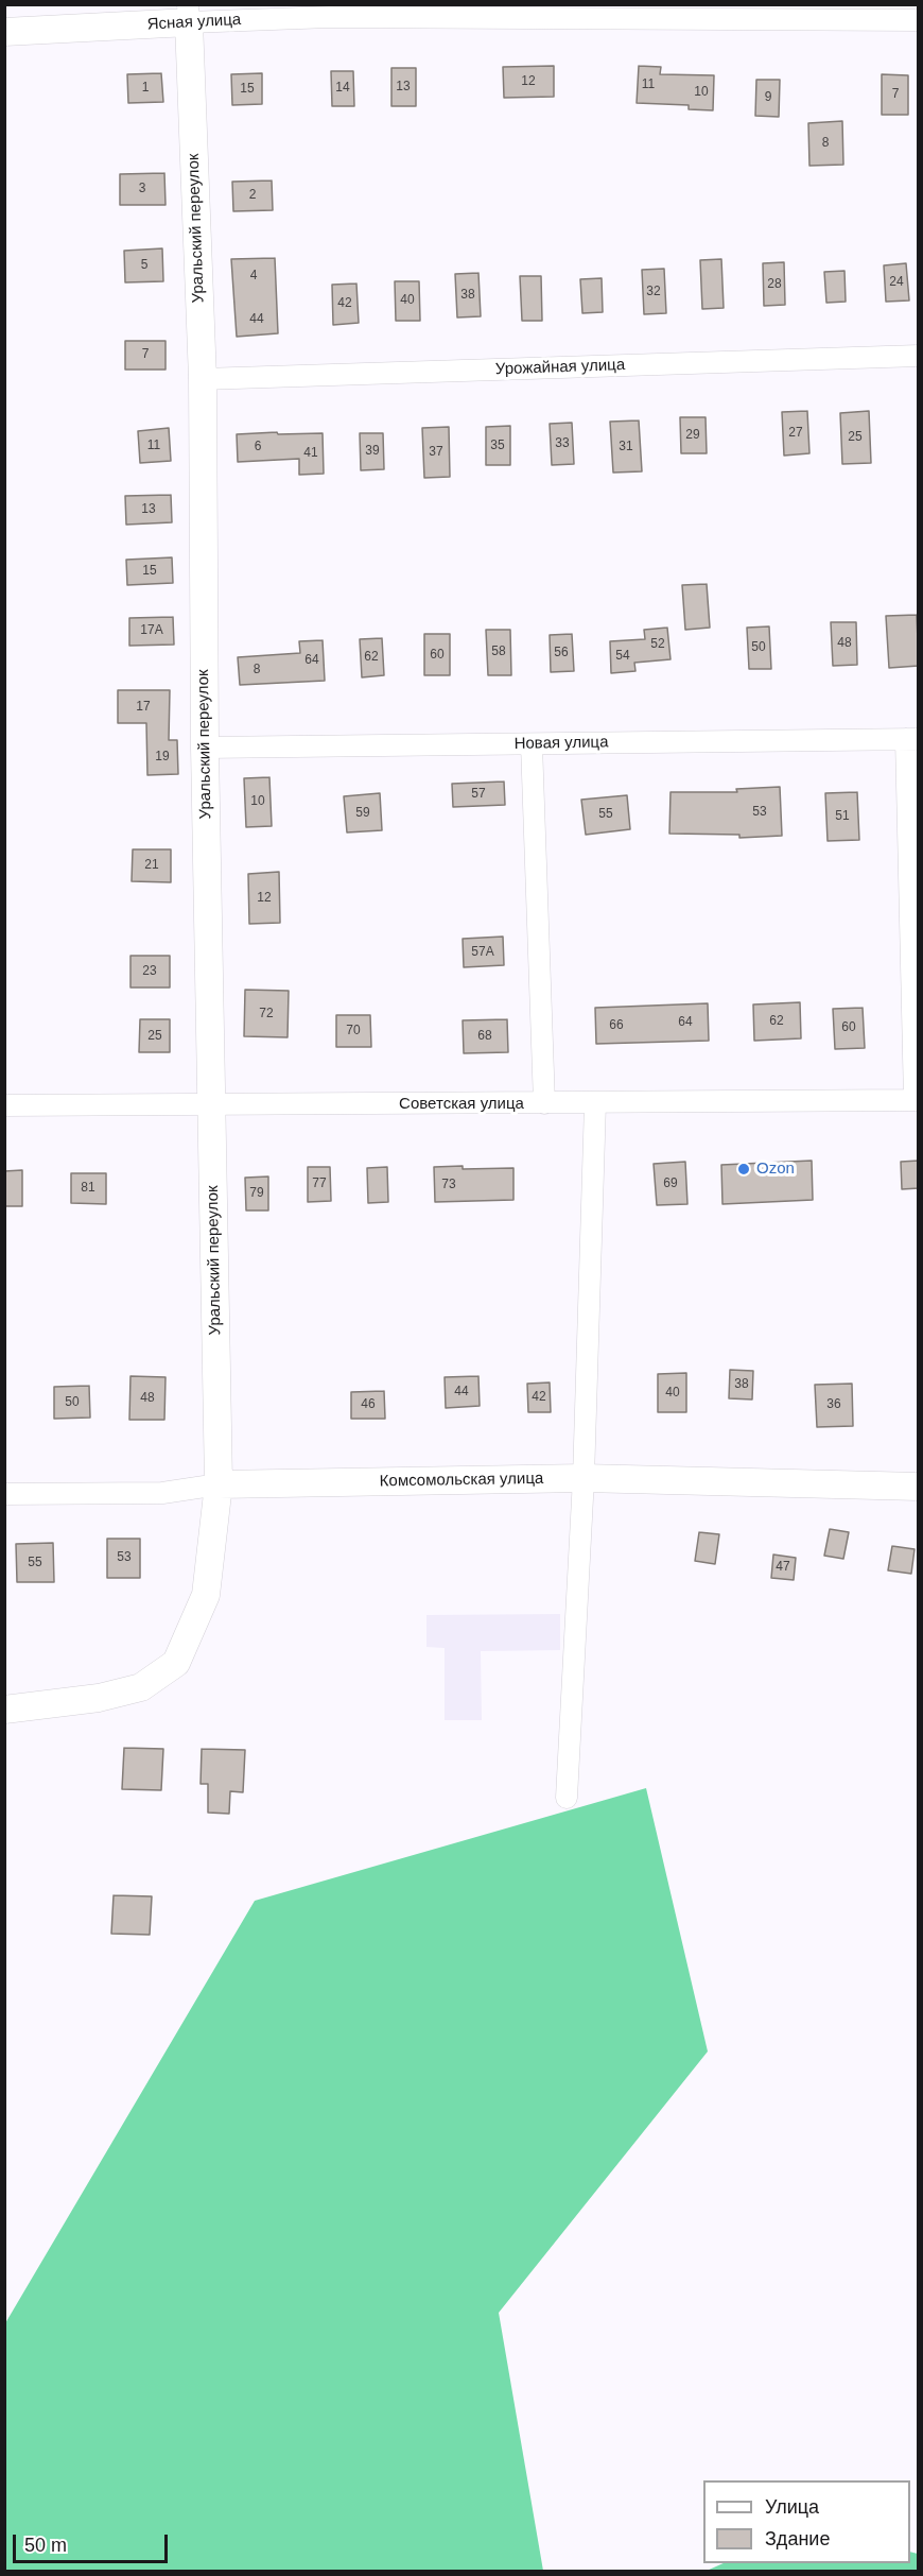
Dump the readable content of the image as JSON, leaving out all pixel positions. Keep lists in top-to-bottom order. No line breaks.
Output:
{"streets":{"street":["Ясная улица","Уральский переулок","Урожайная улица","Новая улица","Советская улица","Комсомольская улица"]},"crossings":[["Ясная улица","Уральский переулок"],["Уральский переулок","Урожайная улица"],["Уральский переулок","Новая улица"],["Уральский переулок","Советская улица"],["Уральский переулок","Комсомольская улица"]],"places":["Ozon"],"house_numbers":["12","11","13","1","14","15","10","7","9","8","3","2","5","4","24","28","32","38","40","42","44","7","27","29","25","33","11","35","6","31","39","37","41","13","15","17А","48","52","50","58","56","60","54","62","64","8","17","19","57","10","53","59","55","51","21","12","57А","23","72","62","64","66","60","70","25","68","77","69","73","81","79","38","44","40","42","48","50","46","36","53","55","47"],"legend":["Улица","Здание"],"scale_bar":"50 m"}
